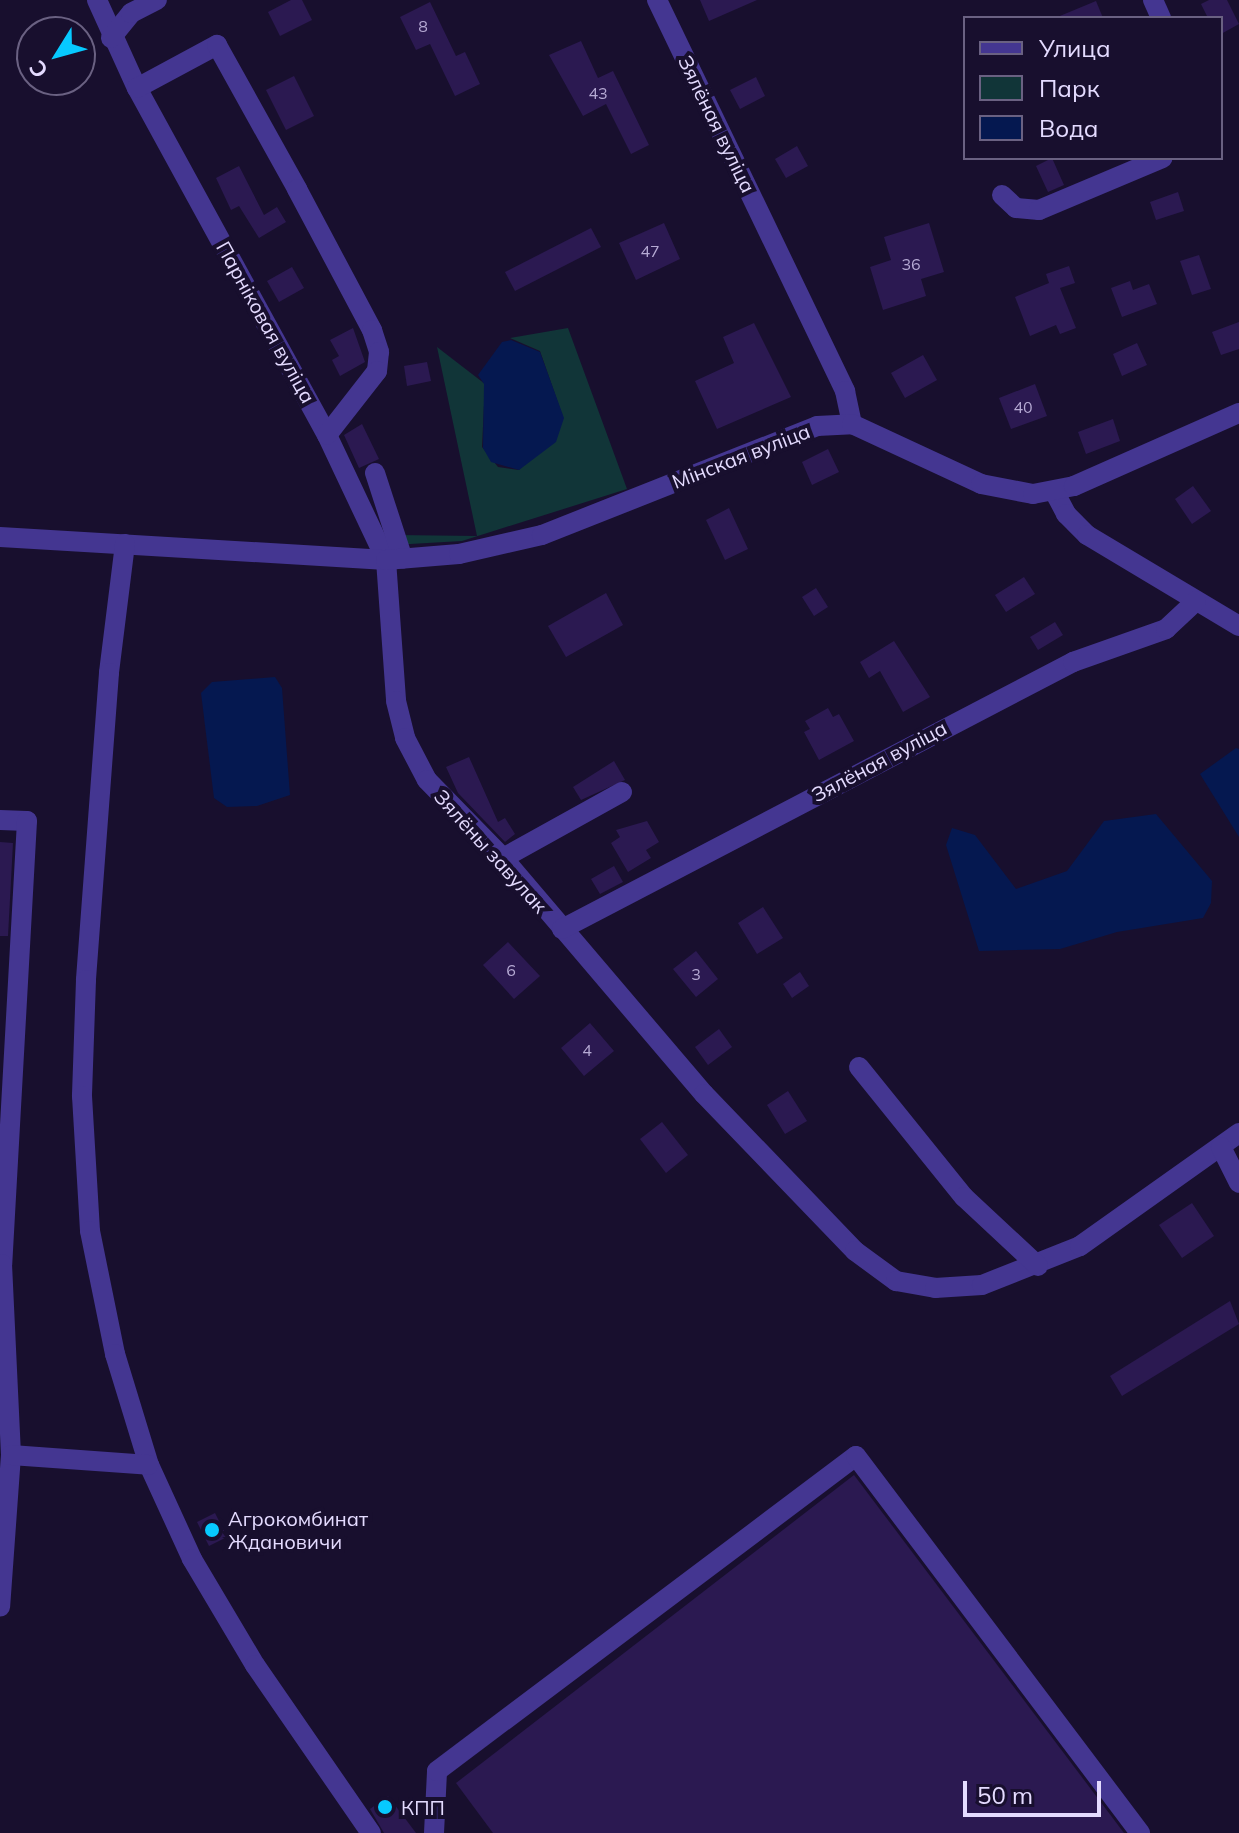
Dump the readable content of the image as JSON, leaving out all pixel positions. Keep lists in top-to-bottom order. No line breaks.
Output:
{"streets":{"street":["Зялёная вуліца","Парніковая вуліца","Мінская вуліца","Зялёны завулак"]},"crossings":[["Зялёная вуліца","Мінская вуліца"],["Зялёная вуліца","Зялёны завулак"],["Парніковая вуліца","Мінская вуліца"],["Парніковая вуліца","Зялёны завулак"],["Мінская вуліца","Зялёны завулак"]],"places":["Агрокомбинат Ждановичи","КПП"],"house_numbers":["8","43","47","36","40","6","3","4"],"legend":["Улица","Парк","Вода"],"scale_bar":"50 m","north":"bottom left"}
